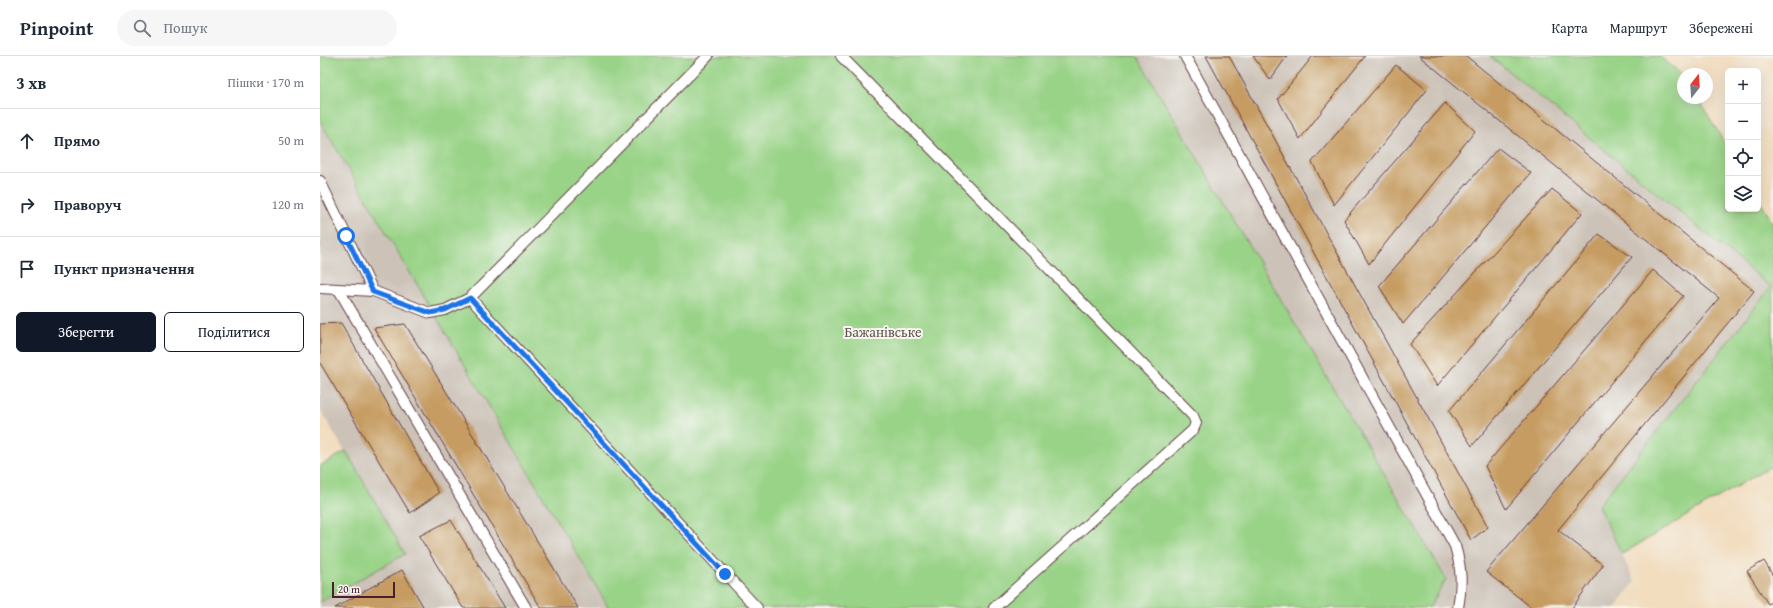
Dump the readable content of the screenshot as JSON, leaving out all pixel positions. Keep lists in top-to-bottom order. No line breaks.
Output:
{"parks":["Бажанівське"],"scale_bar":"20 m","north":"top","page":{"header":"Pinpoint","search":"Пошук","nav":["Карта","Маршрут","Збережені"],"heading":["3 хв","Пішки · 170 m"],"map_buttons":["+","−"],"list":[["Прямо","50 m"],["Праворуч","120 m"],"Пункт призначення"],"buttons":["Зберегти","Поділитися"],"scale":"20 m"}}
